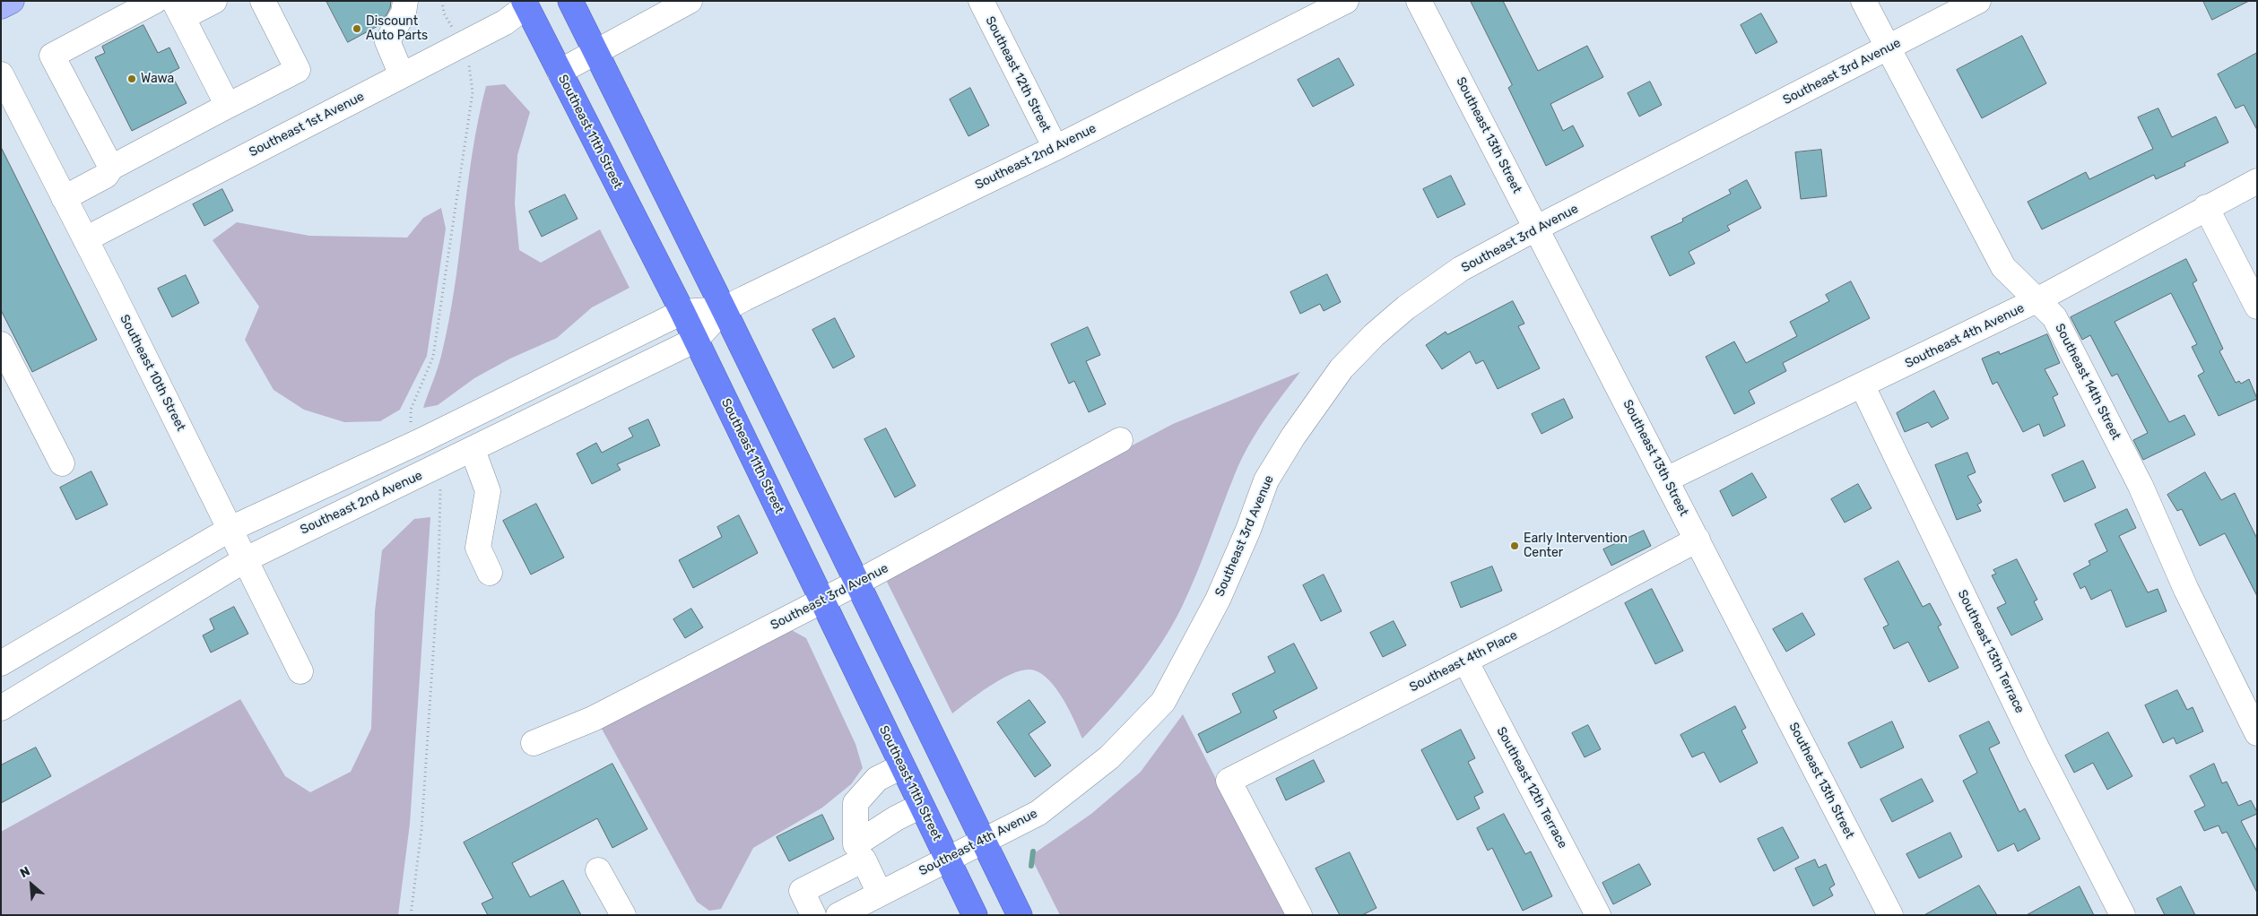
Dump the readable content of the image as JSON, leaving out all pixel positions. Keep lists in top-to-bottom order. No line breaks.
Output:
{"streets":{"highway":["Southeast 11th Street"],"street":["Southeast 3rd Avenue","Southeast 12th Street","Southeast 1st Avenue","Southeast 13th Street","Southeast 2nd Avenue","Southeast 4th Avenue","Southeast 10th Street","Southeast 14th Street","Southeast 13th Terrace","Southeast 4th Place","Southeast 12th Terrace"]},"crossings":[["Southeast 3rd Avenue","Southeast 11th Street"],["Southeast 3rd Avenue","Southeast 13th Street"],["Southeast 3rd Avenue","Southeast 4th Avenue"],["Southeast 3rd Avenue","Southeast 14th Street"],["Southeast 12th Street","Southeast 2nd Avenue"],["Southeast 1st Avenue","Southeast 11th Street"],["Southeast 1st Avenue","Southeast 10th Street"],["Southeast 11th Street","Southeast 2nd Avenue"],["Southeast 11th Street","Southeast 4th Avenue"],["Southeast 13th Street","Southeast 4th Avenue"],["Southeast 13th Street","Southeast 4th Place"],["Southeast 2nd Avenue","Southeast 10th Street"],["Southeast 4th Avenue","Southeast 14th Street"],["Southeast 4th Avenue","Southeast 13th Terrace"],["Southeast 4th Place","Southeast 12th Terrace"]],"places":["Discount Auto Parts","Wawa","Early Intervention Center"],"north":"top left"}
